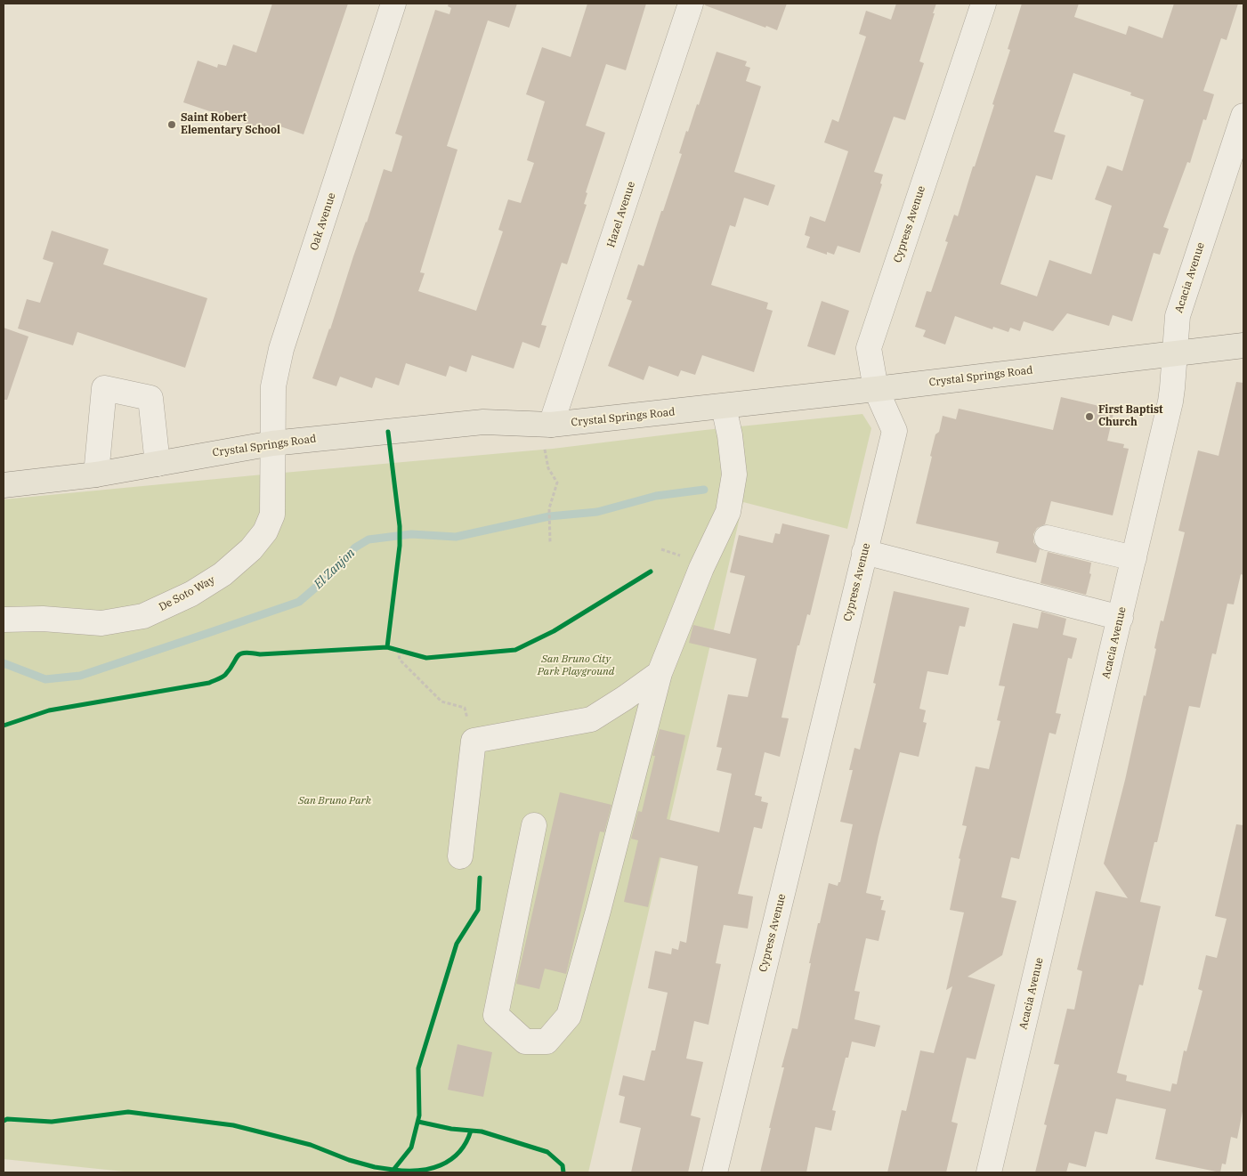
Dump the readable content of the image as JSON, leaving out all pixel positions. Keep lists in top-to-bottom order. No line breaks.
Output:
{"streets":{"main road":["Crystal Springs Road"],"street":["Hazel Avenue","Oak Avenue","Cypress Avenue","Acacia Avenue","De Soto Way"]},"crossings":[["Hazel Avenue","Crystal Springs Road"],["Oak Avenue","Crystal Springs Road"],["Oak Avenue","De Soto Way"],["Cypress Avenue","Crystal Springs Road"],["Acacia Avenue","Crystal Springs Road"],["Crystal Springs Road","De Soto Way"]],"water":["El Zanjon"],"parks":["San Bruno City Park Playground","San Bruno Park"],"places":["Saint Robert Elementary School","First Baptist Church"]}
